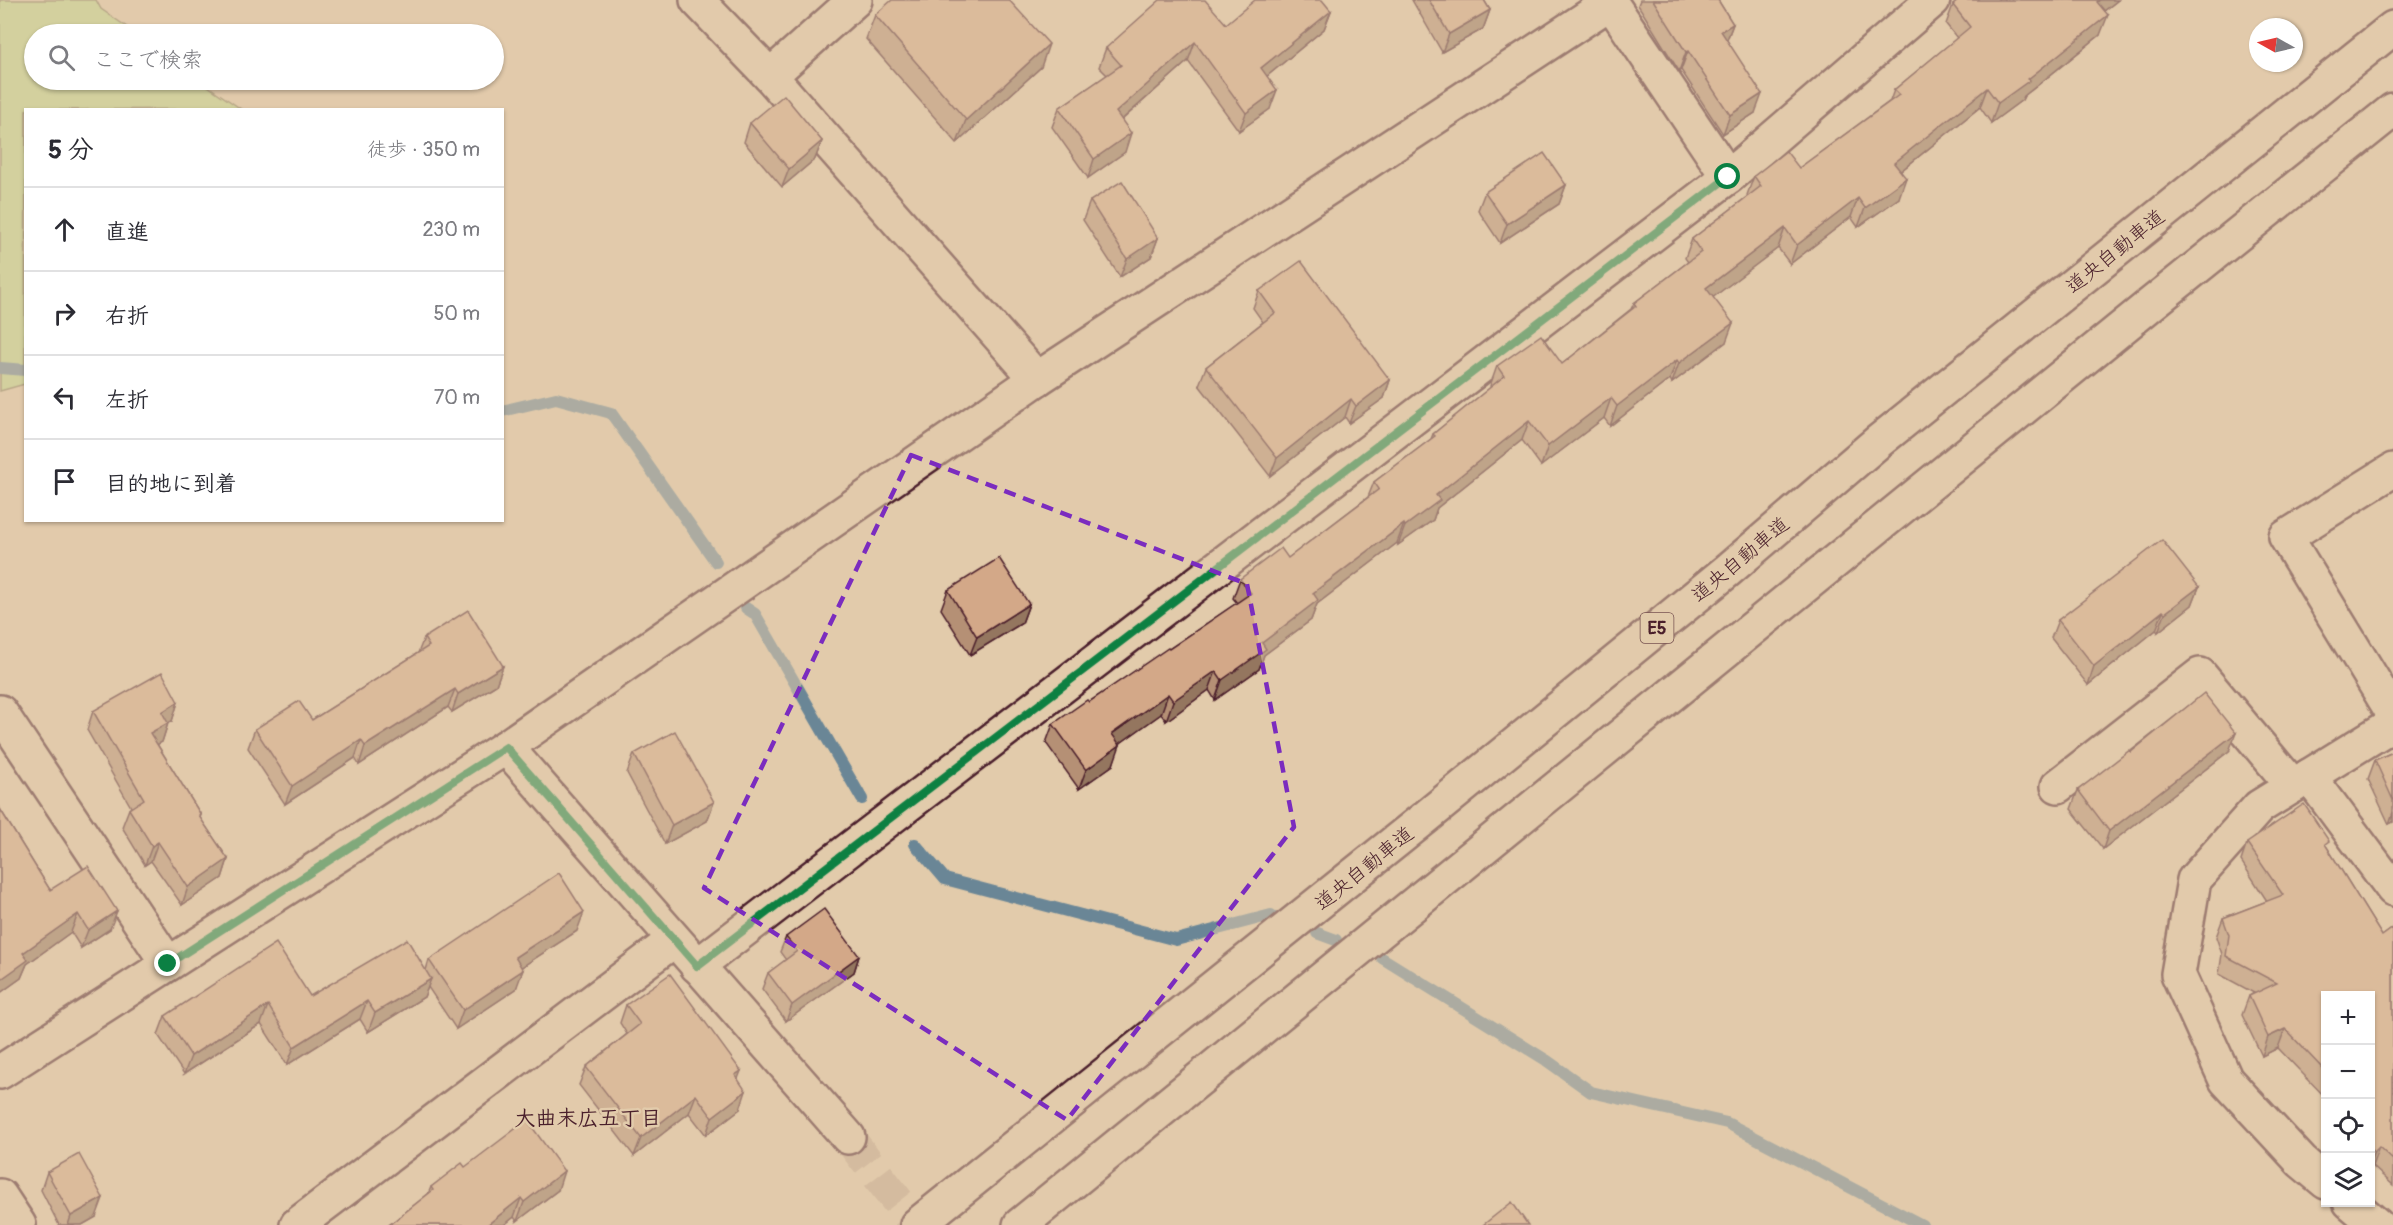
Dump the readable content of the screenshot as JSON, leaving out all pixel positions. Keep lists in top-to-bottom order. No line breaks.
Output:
{"streets":{"main road":["道央自動車道","E5"]},"districts":["大曲末広五丁目"],"north":"left","page":{"search":"ここで検索","heading":["5 分","徒歩 · 350 m"],"list":[["直進","230 m"],["右折","50 m"],["左折","70 m"],"目的地に到着"],"map_buttons":["+","−"]}}
